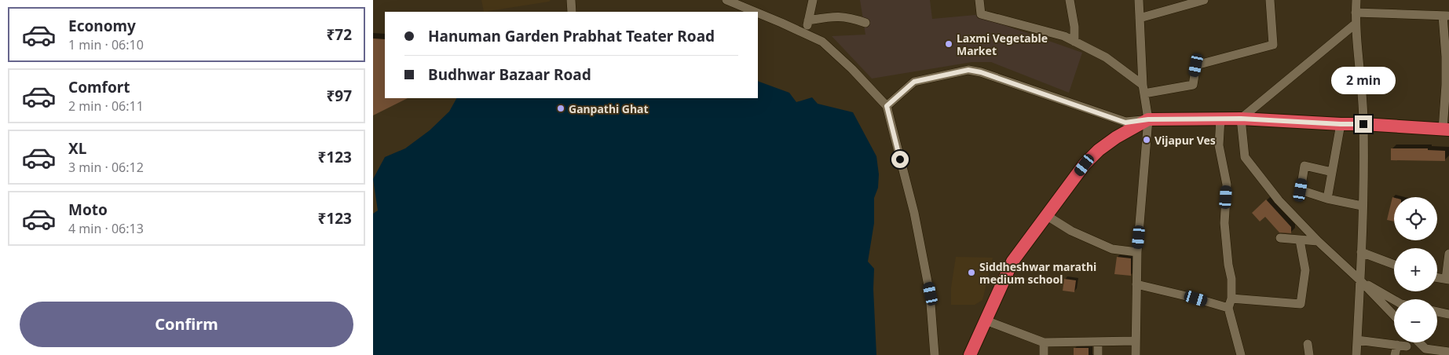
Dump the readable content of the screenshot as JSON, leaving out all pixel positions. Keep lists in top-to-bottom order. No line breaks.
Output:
{"places":["Laxmi Vegetable Market","Ganpathi Ghat","Vijapur Ves","Siddheshwar marathi medium school"],"page":{"list":[{"name":"Economy","note":"1 min · 06:10","value":"₹72"},{"name":"Comfort","note":"2 min · 06:11","value":"₹97"},{"name":"XL","note":"3 min · 06:12","value":"₹123"},{"name":"Moto","note":"4 min · 06:13","value":"₹123"}],"banner":["Hanuman Garden Prabhat Teater Road","Budhwar Bazaar Road"],"bubble":"2 min","map_buttons":["+","−"],"buttons":"Confirm"}}
